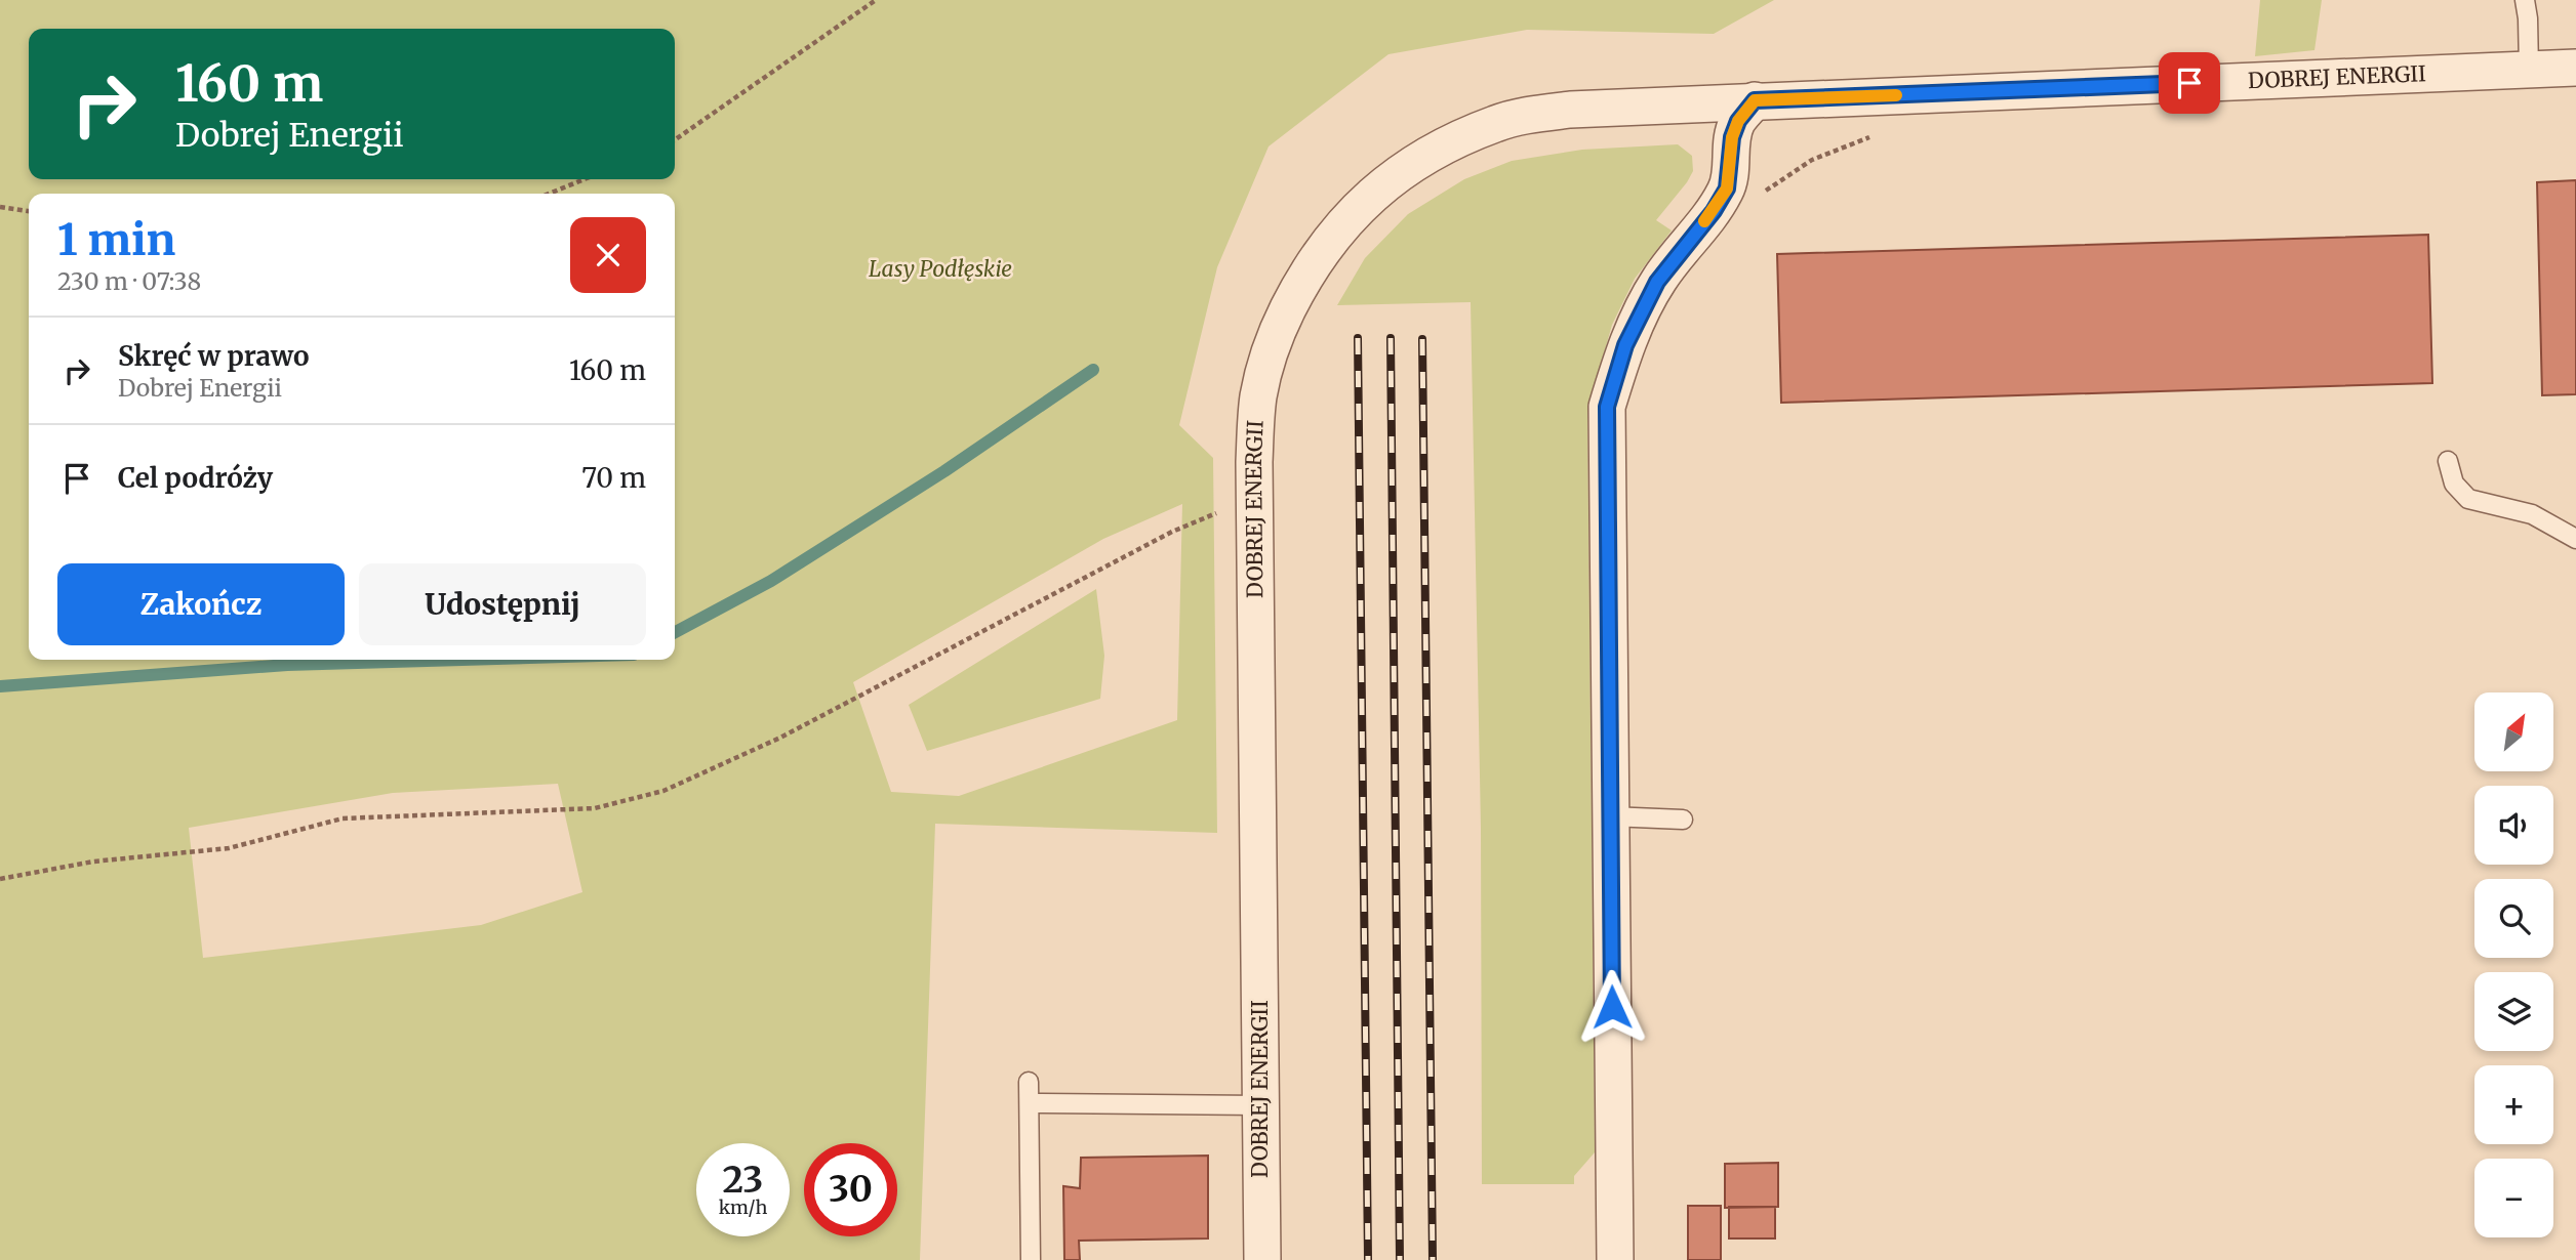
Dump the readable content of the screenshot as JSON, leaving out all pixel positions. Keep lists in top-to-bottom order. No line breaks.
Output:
{"streets":{"street":["DOBREJ ENERGII"]},"parks":["Lasy Podłęskie"],"north":"top right","page":{"turn":["160 m","Dobrej Energii"],"heading":["1 min","230 m · 07:38"],"list":[{"name":"Skręć w prawo","note":"Dobrej Energii","value":"160 m"},{"name":"Cel podróży","value":"70 m"}],"buttons":["Zakończ","Udostępnij"],"map_buttons":["+","−"],"speed":"23 km/h","limit":"30"}}
